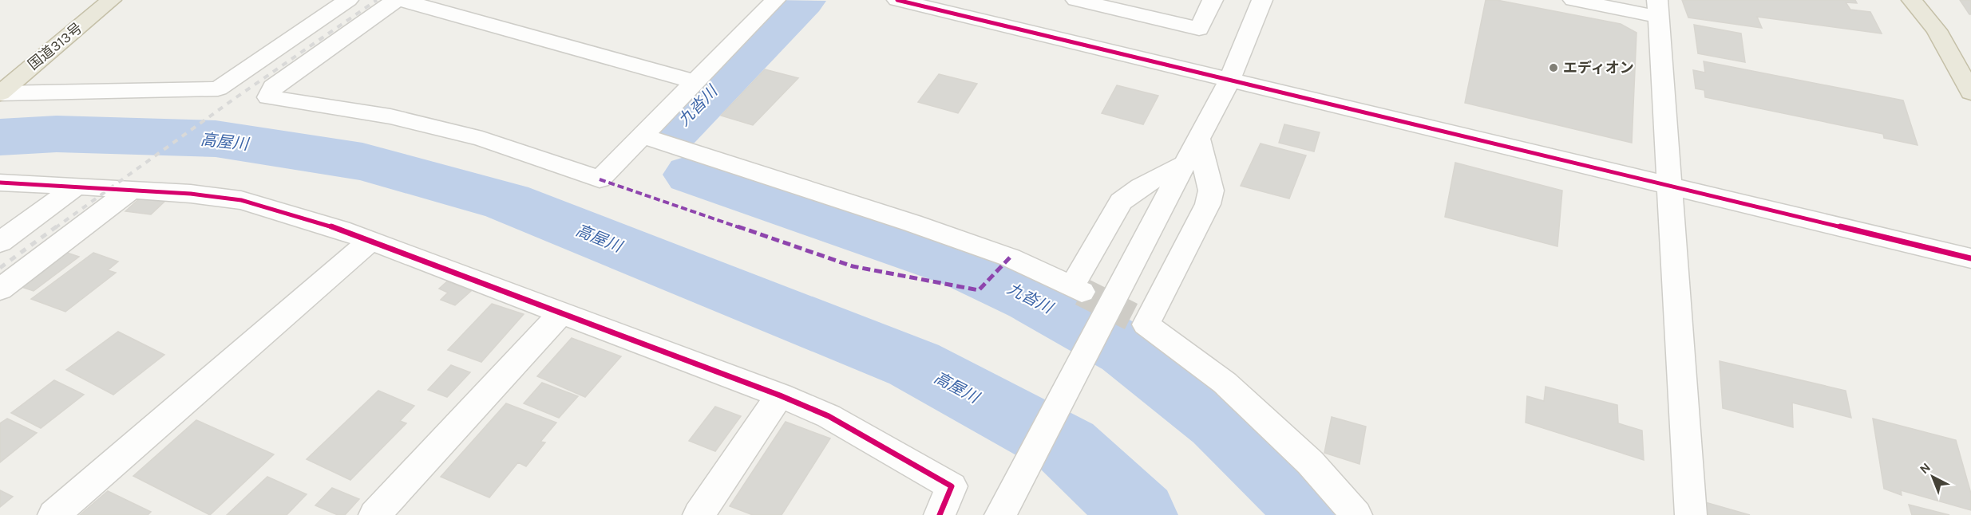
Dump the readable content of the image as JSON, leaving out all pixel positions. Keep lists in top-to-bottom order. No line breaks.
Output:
{"streets":{"highway":["国道313号"]},"water":["九沓川","高屋川"],"places":["エディオン"],"north":"top left"}
